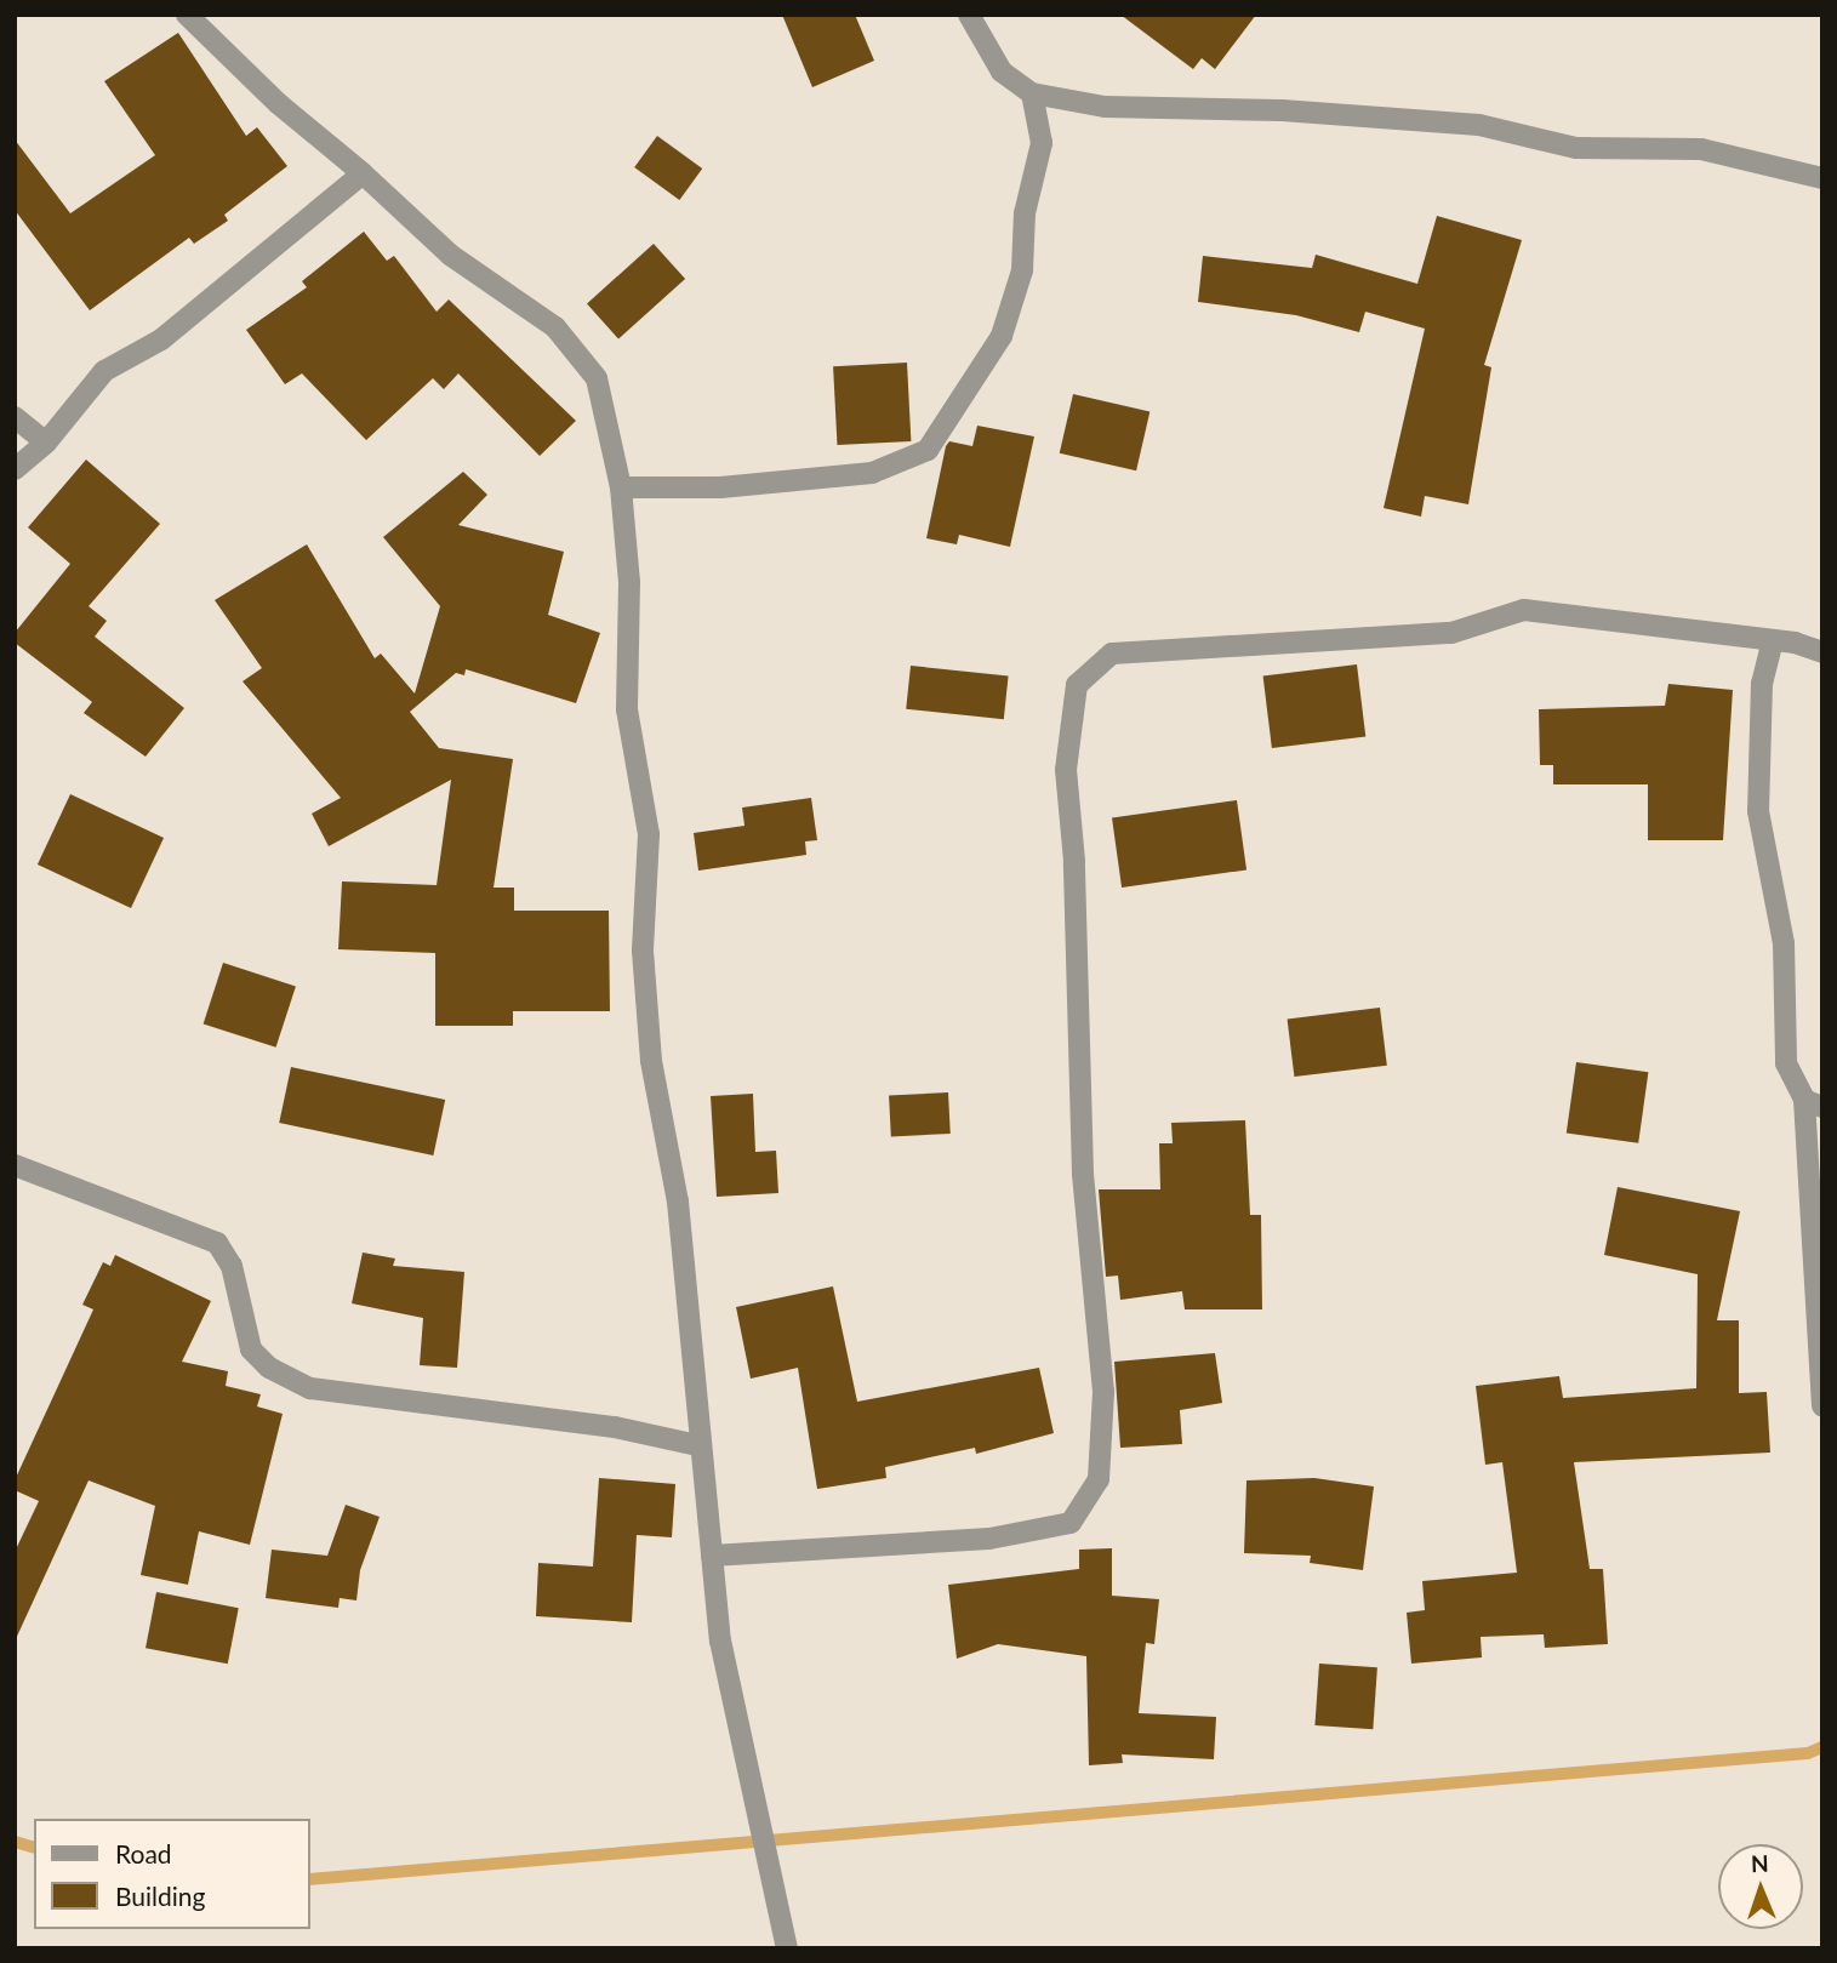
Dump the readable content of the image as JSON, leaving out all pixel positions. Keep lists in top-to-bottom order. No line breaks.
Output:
{"legend":["Road","Building"],"north":"top"}
